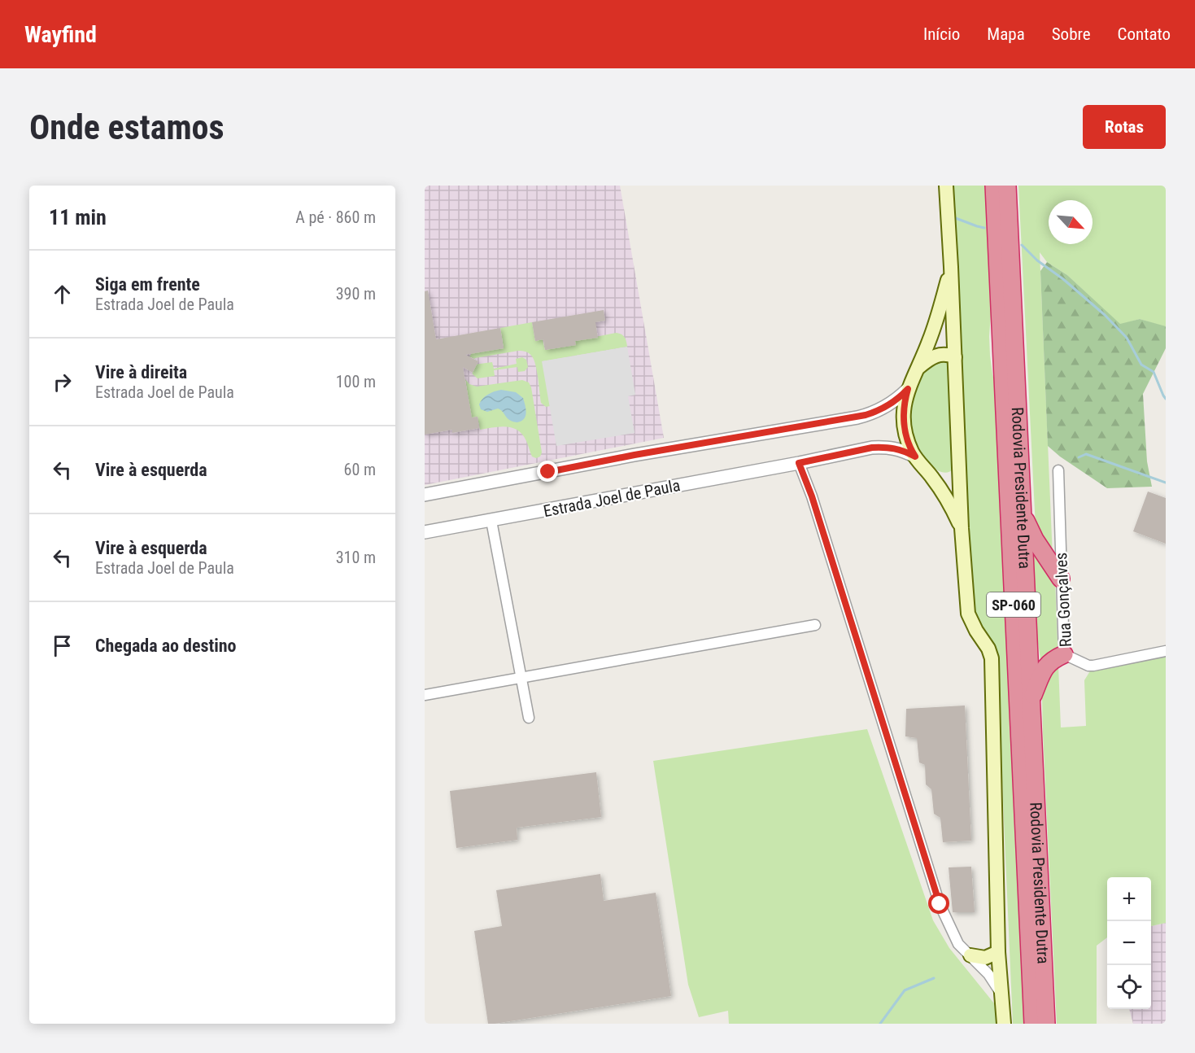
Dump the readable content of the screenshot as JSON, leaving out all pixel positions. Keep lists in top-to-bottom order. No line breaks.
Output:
{"streets":{"highway":["Rodovia Presidente Dutra","SP-060"],"street":["Estrada Joel de Paula","Rua Gonçalves"]},"north":"bottom right","page":{"header":"Wayfind","nav":["Início","Mapa","Sobre","Contato"],"buttons":"Rotas","title":"Onde estamos","heading":["11 min","A pé · 860 m"],"list":[["Siga em frente","Estrada Joel de Paula","390 m"],["Vire à direita","Estrada Joel de Paula","100 m"],["Vire à esquerda","60 m"],["Vire à esquerda","Estrada Joel de Paula","310 m"],"Chegada ao destino"],"map_buttons":["+","−"]}}
